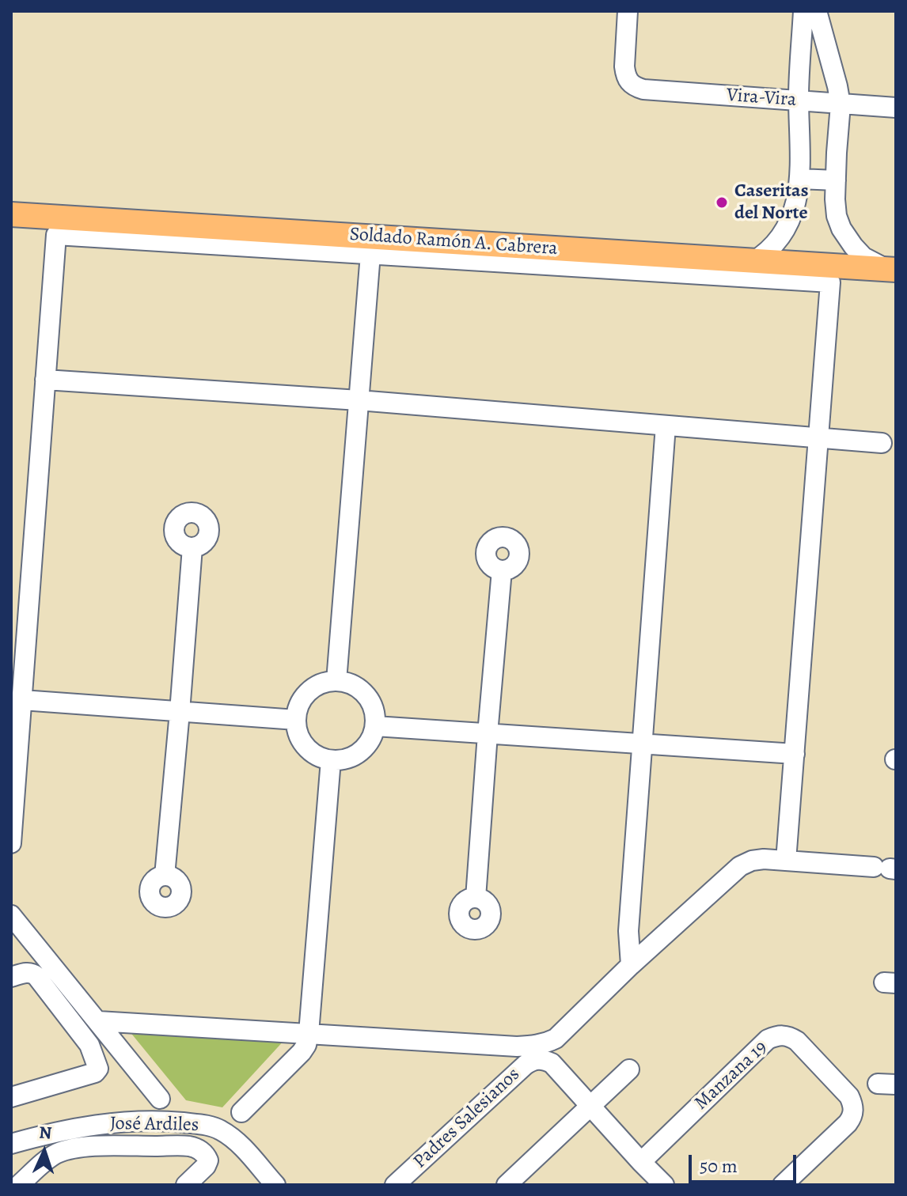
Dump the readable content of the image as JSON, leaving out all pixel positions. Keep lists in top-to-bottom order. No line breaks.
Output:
{"streets":{"main road":["Soldado Ramón A. Cabrera"],"street":["Vira-Vira","Manzana 19","Padres Salesianos","José Ardiles"]},"places":["Caseritas del Norte"],"scale_bar":"50 m","north":"top"}
